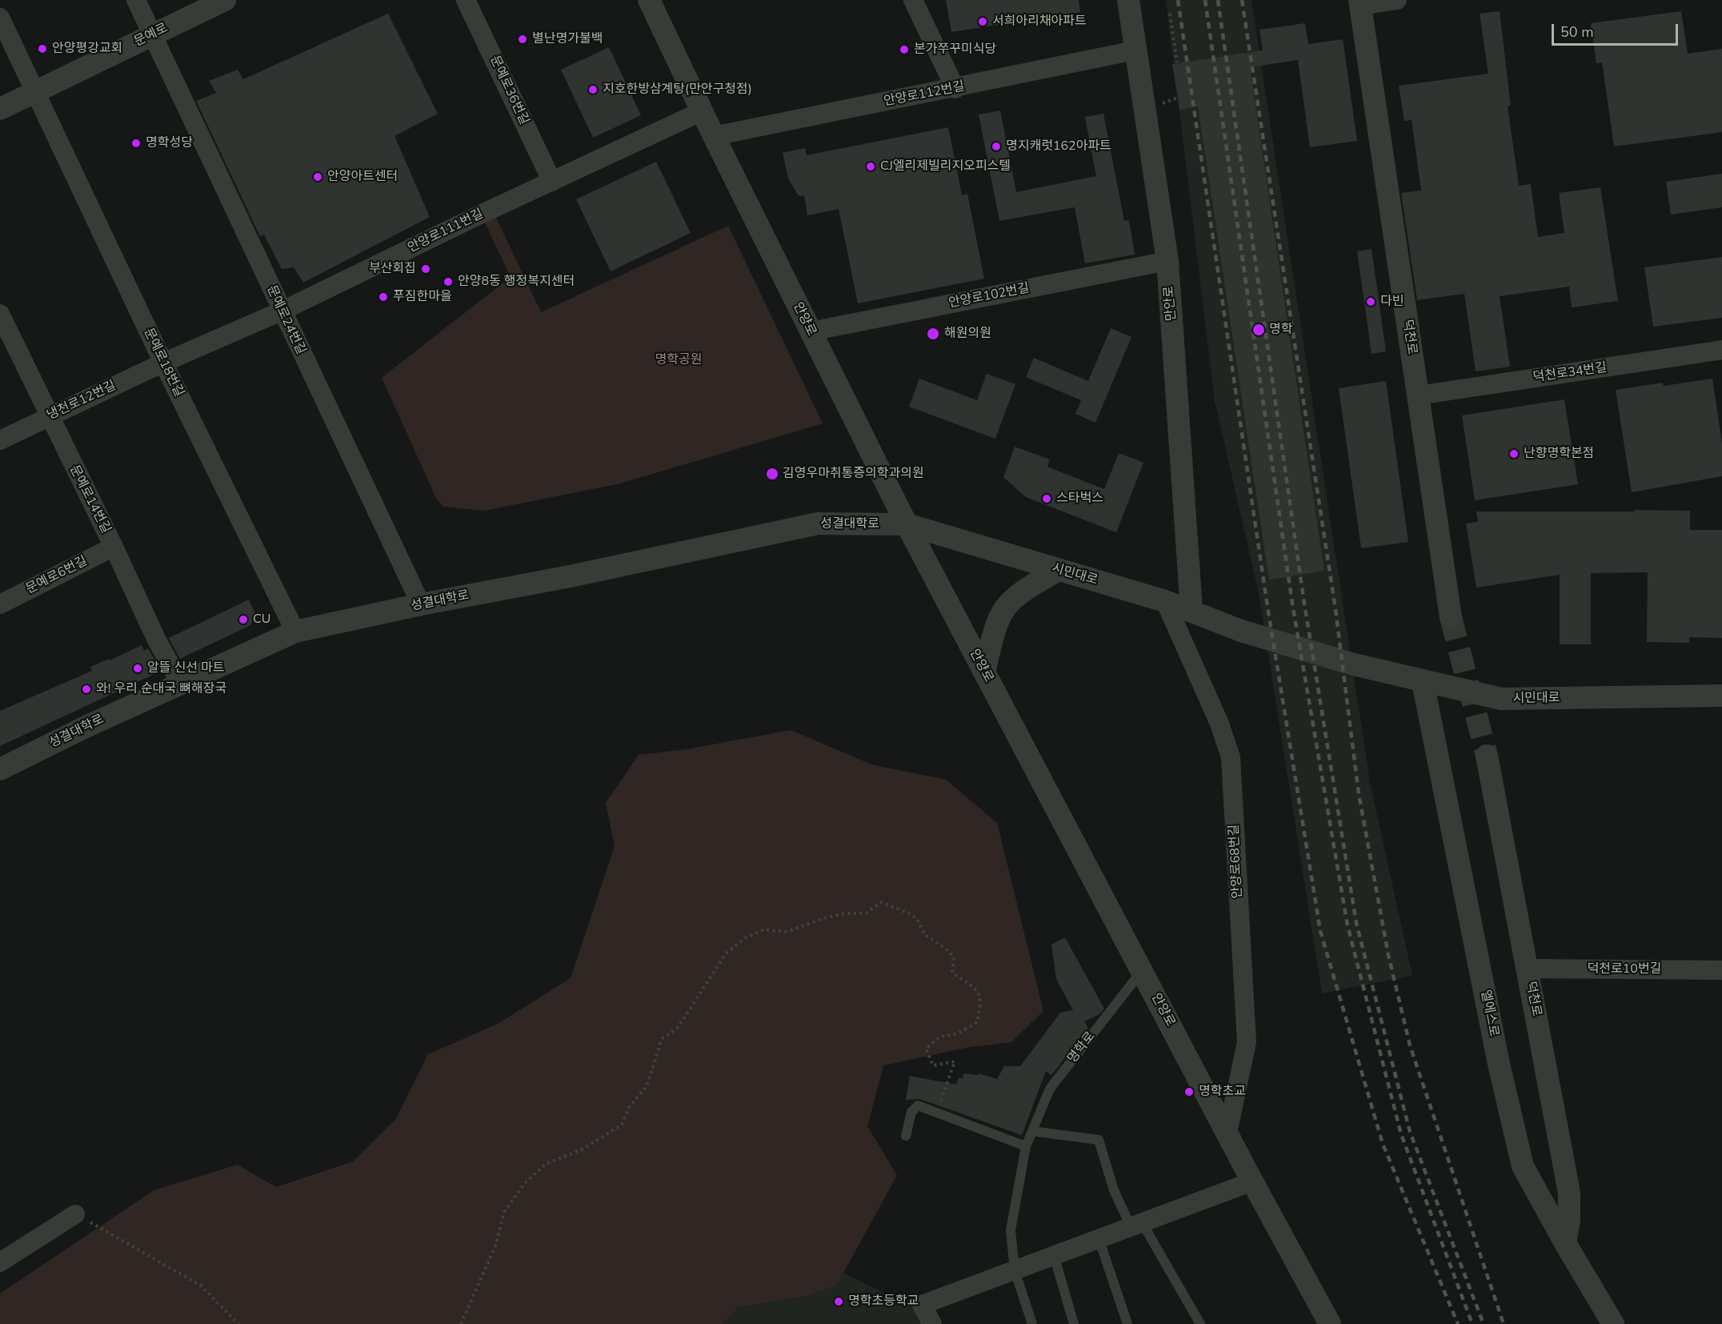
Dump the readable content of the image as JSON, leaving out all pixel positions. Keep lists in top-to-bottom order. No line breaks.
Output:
{"streets":{"street":["문예로","문예로36번길","안양로112번길","안양로111번길","안양로102번길","만안로","안양로","문예로24번길","덕천로","문예로18번길","덕천로34번길","냉천로12번길","문예로14번길","성결대학로","시민대로","문예로6번길","안양로68번길","덕천로10번길","엘에스로"],"lane":["명학로"]},"crossings":[["문예로","문예로24번길"],["문예로","문예로18번길"],["문예로36번길","안양로111번길"],["안양로112번길","만안로"],["안양로112번길","안양로"],["안양로111번길","안양로"],["안양로111번길","문예로24번길"],["안양로111번길","문예로18번길"],["안양로111번길","냉천로12번길"],["안양로102번길","만안로"],["안양로102번길","안양로"],["만안로","시민대로"],["안양로","성결대학로"],["안양로","시민대로"],["안양로","안양로68번길"],["안양로","명학로"],["문예로24번길","성결대학로"],["덕천로","덕천로34번길"],["덕천로","덕천로10번길"],["덕천로","엘에스로"],["문예로18번길","냉천로12번길"],["문예로18번길","성결대학로"],["냉천로12번길","문예로14번길"],["문예로14번길","성결대학로"],["문예로14번길","문예로6번길"],["성결대학로","시민대로"],["시민대로","안양로68번길"],["시민대로","엘에스로"]],"parks":["명학공원"],"places":["서희아리채아파트","별난명가불백","안양평강교회","본가쭈꾸미식당","지호한방삼계탕(만안구청점)","명학성당","명지캐럿162아파트","CJ엘리제빌리지오피스텔","안양아트센터","부산회집","안양8동 행정복지센터","푸짐한마을","다빈","명학","해원의원","난향명학본점","김영우마취통증의학과의원","스타벅스","CU","알뜰 신선 마트","와! 우리 순대국 뼈해장국","명학초교","명학초등학교"],"scale_bar":"50 m"}
